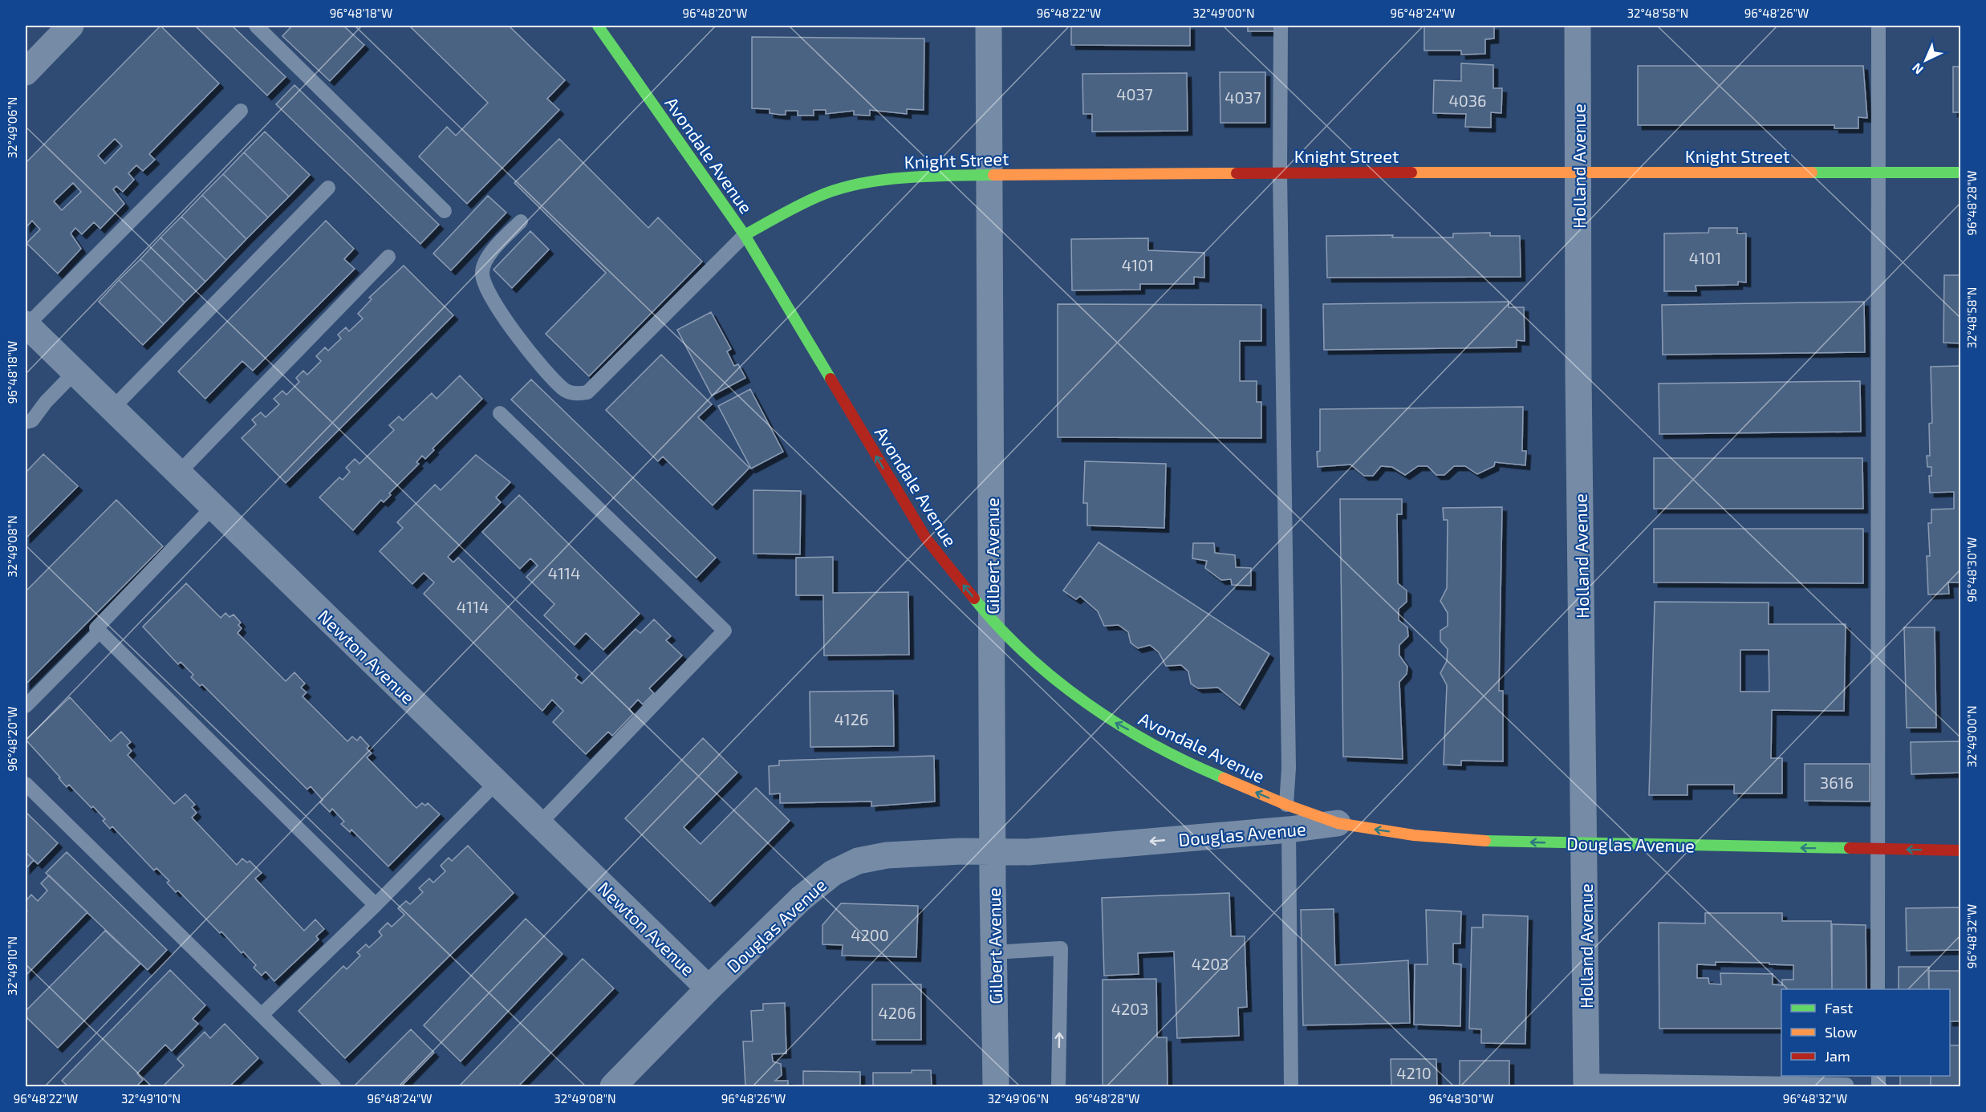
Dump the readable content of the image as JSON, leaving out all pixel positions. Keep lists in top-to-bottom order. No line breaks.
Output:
{"streets":{"main road":["Avondale Avenue","Knight Street","Douglas Avenue"],"street":["Holland Avenue","Gilbert Avenue","Newton Avenue"]},"crossings":[["Avondale Avenue","Knight Street"],["Avondale Avenue","Gilbert Avenue"],["Avondale Avenue","Douglas Avenue"],["Knight Street","Holland Avenue"],["Knight Street","Gilbert Avenue"],["Holland Avenue","Douglas Avenue"],["Gilbert Avenue","Douglas Avenue"],["Newton Avenue","Douglas Avenue"]],"one_way":["Avondale Avenue","Douglas Avenue"],"house_numbers":["4037","4037","4036","4101","4101","4114","4114","4126","3616","4200","4203","4203","4206","4210"],"legend":["Fast","Slow","Jam"],"north":"bottom left","coordinates":["96°48'18\"W","96°48'20\"W","96°48'22\"W","32°49'00\"N","96°48'24\"W","32°48'58\"N","96°48'26\"W","32°49'06\"N","96°48'28\"W","32°49'08\"N","96°48'30\"W","96°48'32\"W","32°49'10\"N"]}
